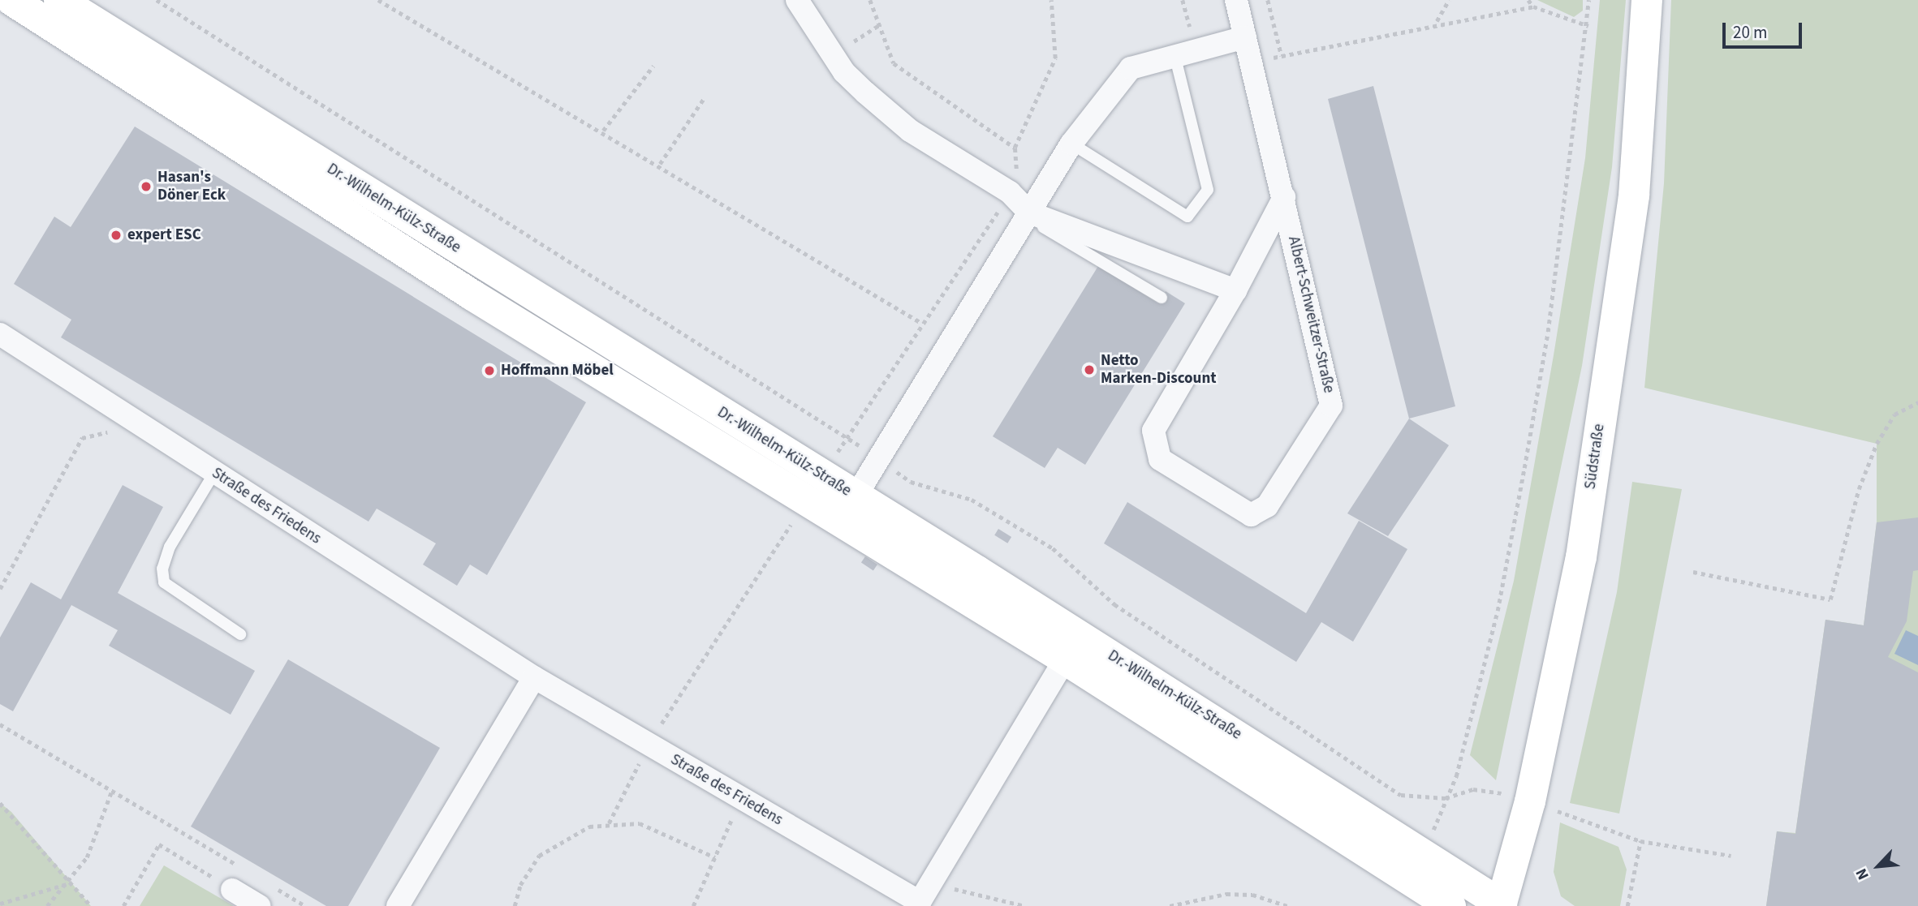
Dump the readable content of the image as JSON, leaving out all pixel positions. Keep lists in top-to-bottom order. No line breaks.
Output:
{"streets":{"street":["Dr.-Wilhelm-Külz-Straße","Albert-Schweitzer-Straße","Südstraße","Straße des Friedens"]},"crossings":[["Dr.-Wilhelm-Külz-Straße","Südstraße"],["Dr.-Wilhelm-Külz-Straße","Straße des Friedens"]],"places":["Hasan's Döner Eck","expert ESC","Netto Marken-Discount","Hoffmann Möbel"],"scale_bar":"20 m","north":"bottom left"}
